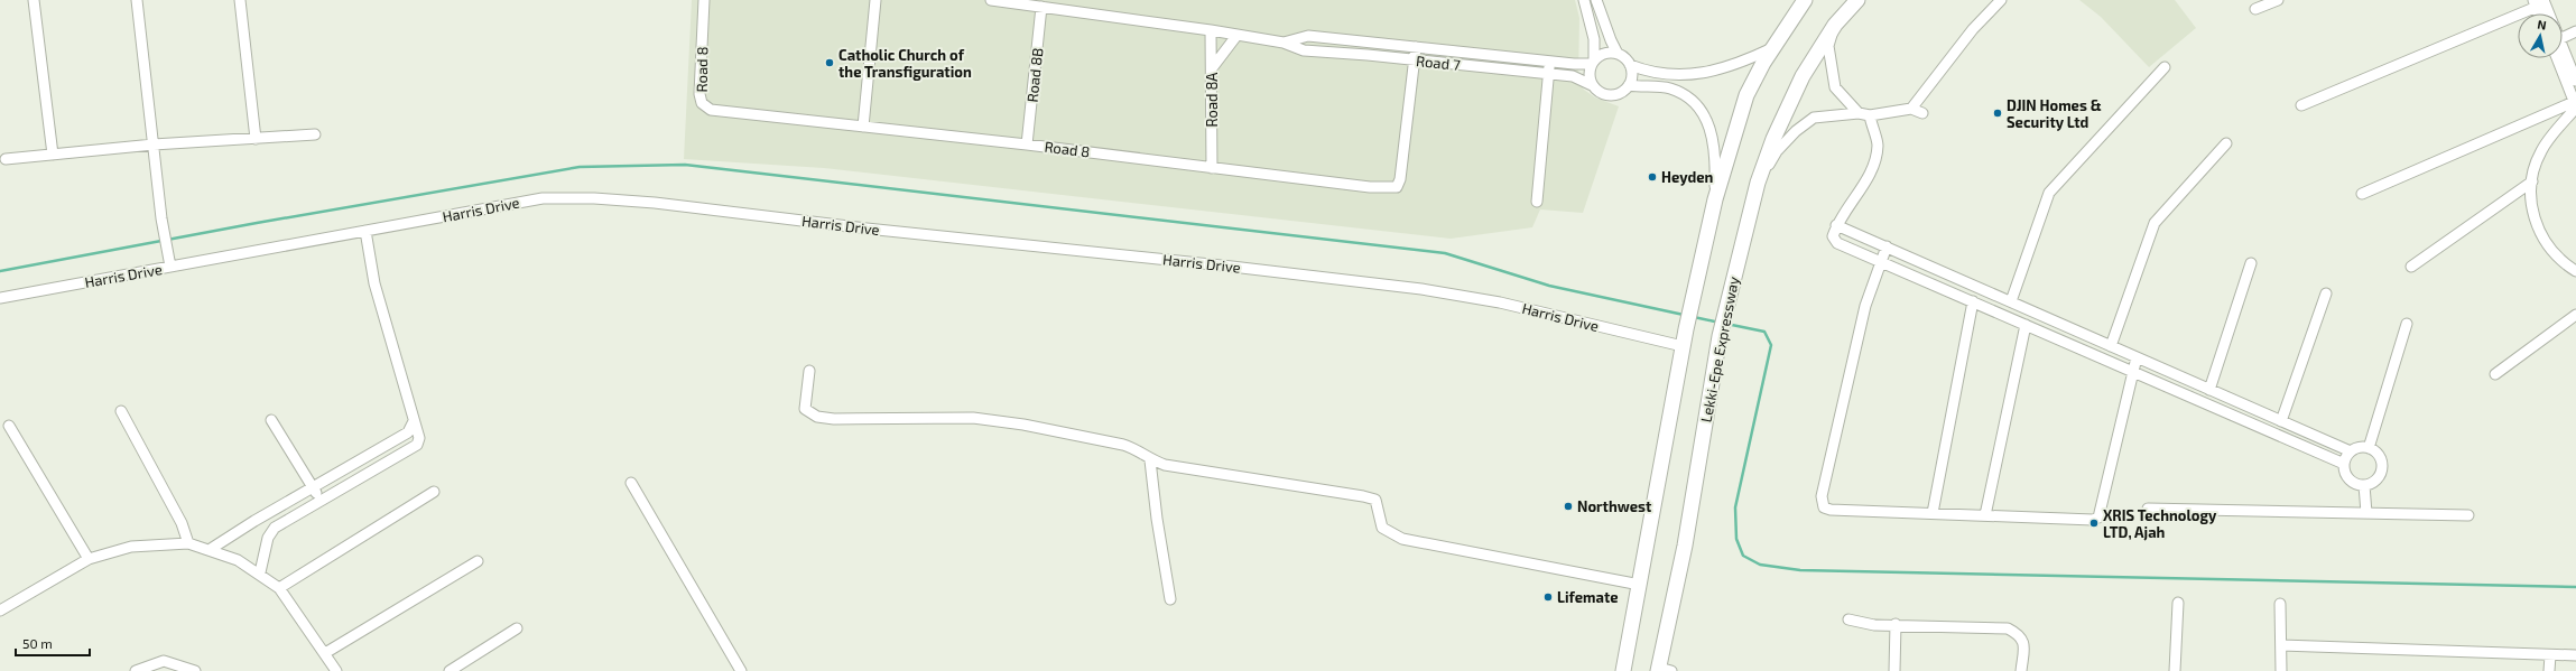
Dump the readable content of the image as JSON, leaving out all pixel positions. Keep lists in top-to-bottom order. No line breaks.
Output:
{"streets":{"highway":["Lekki-Epe Expressway"],"street":["Road 7","Road 8","Road 8B","Road 8A","Harris Drive"]},"crossings":[["Road 7","Road 8"],["Road 7","Road 8B"],["Road 7","Road 8A"],["Road 8","Road 8B"],["Road 8","Road 8A"]],"places":["Catholic Church of the Transfiguration","DJIN Homes & Security Ltd","Heyden","Northwest","XRIS Technology LTD, Ajah","Lifemate"],"scale_bar":"50 m","north":"top"}
